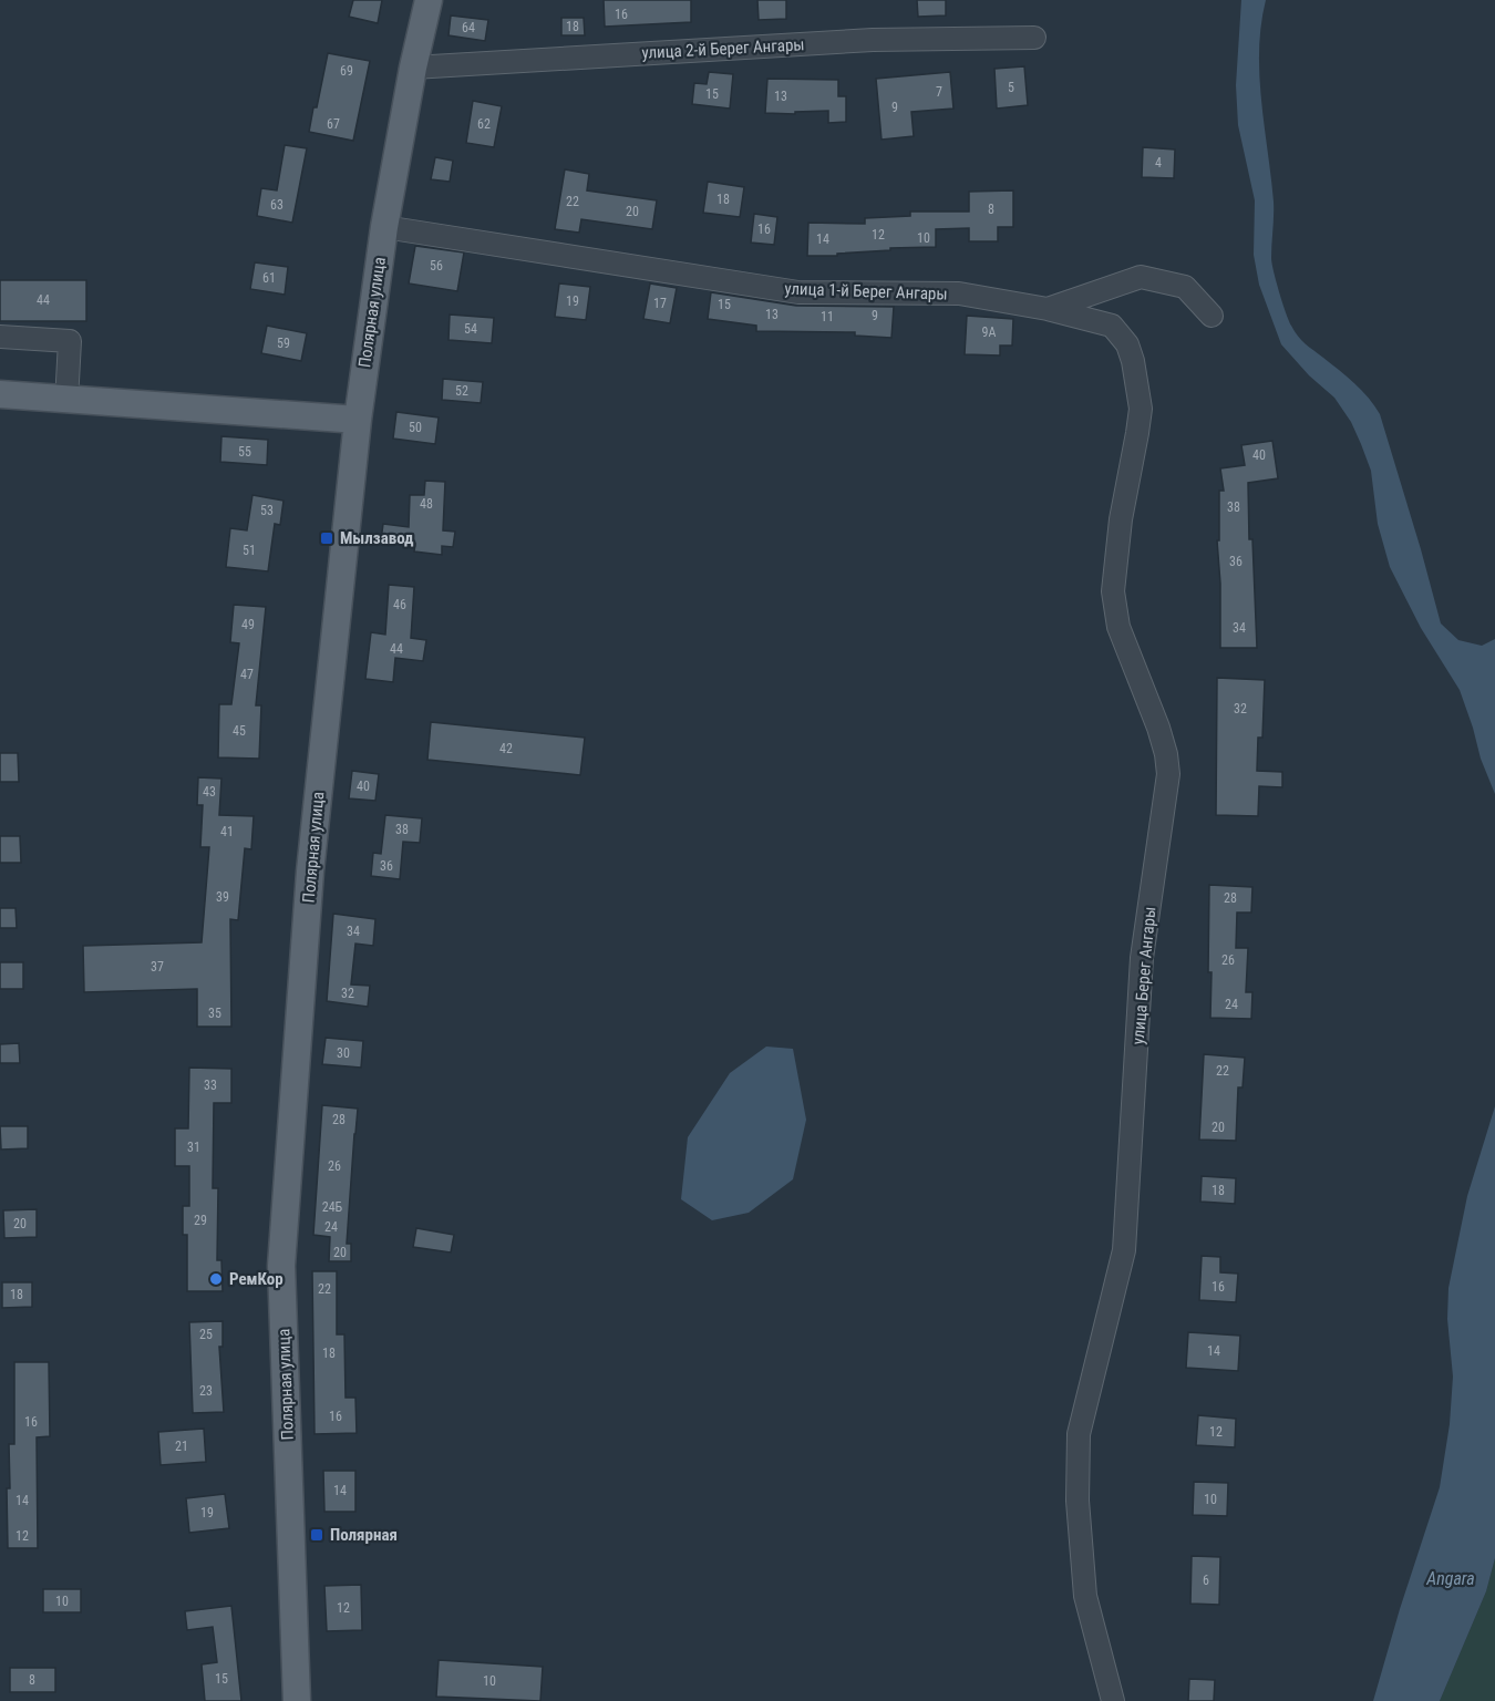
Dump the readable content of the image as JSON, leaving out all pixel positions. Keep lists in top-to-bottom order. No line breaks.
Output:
{"streets":{"main road":["Полярная улица"],"street":["улица 2-й Берег Ангары","улица 1-й Берег Ангары","улица Берег Ангары"]},"crossings":[["улица 2-й Берег Ангары","Полярная улица"],["улица 1-й Берег Ангары","Полярная улица"],["улица 1-й Берег Ангары","улица Берег Ангары"]],"water":["Angara"],"places":{"transit":["Мылзавод","Полярная"],"other":["РемКор"]},"house_numbers":["16","18","64","69","5","7","15","13","9","67","62","4","18","22","63","8","20","16","12","10","14","56","61","44","19","17","15","13","9","11","54","9А","59","52","50","55","40","48","38","53","51","36","46","49","34","44","47","32","45","42","40","43","38","41","36","39","28","34","26","37","32","24","35","30","22","33","28","20","31","26","18","24Б","29","20","24","20","16","22","18","25","14","18","23","16","16","12","21","14","10","14","19","12","6","10","12","15","8","10"]}
